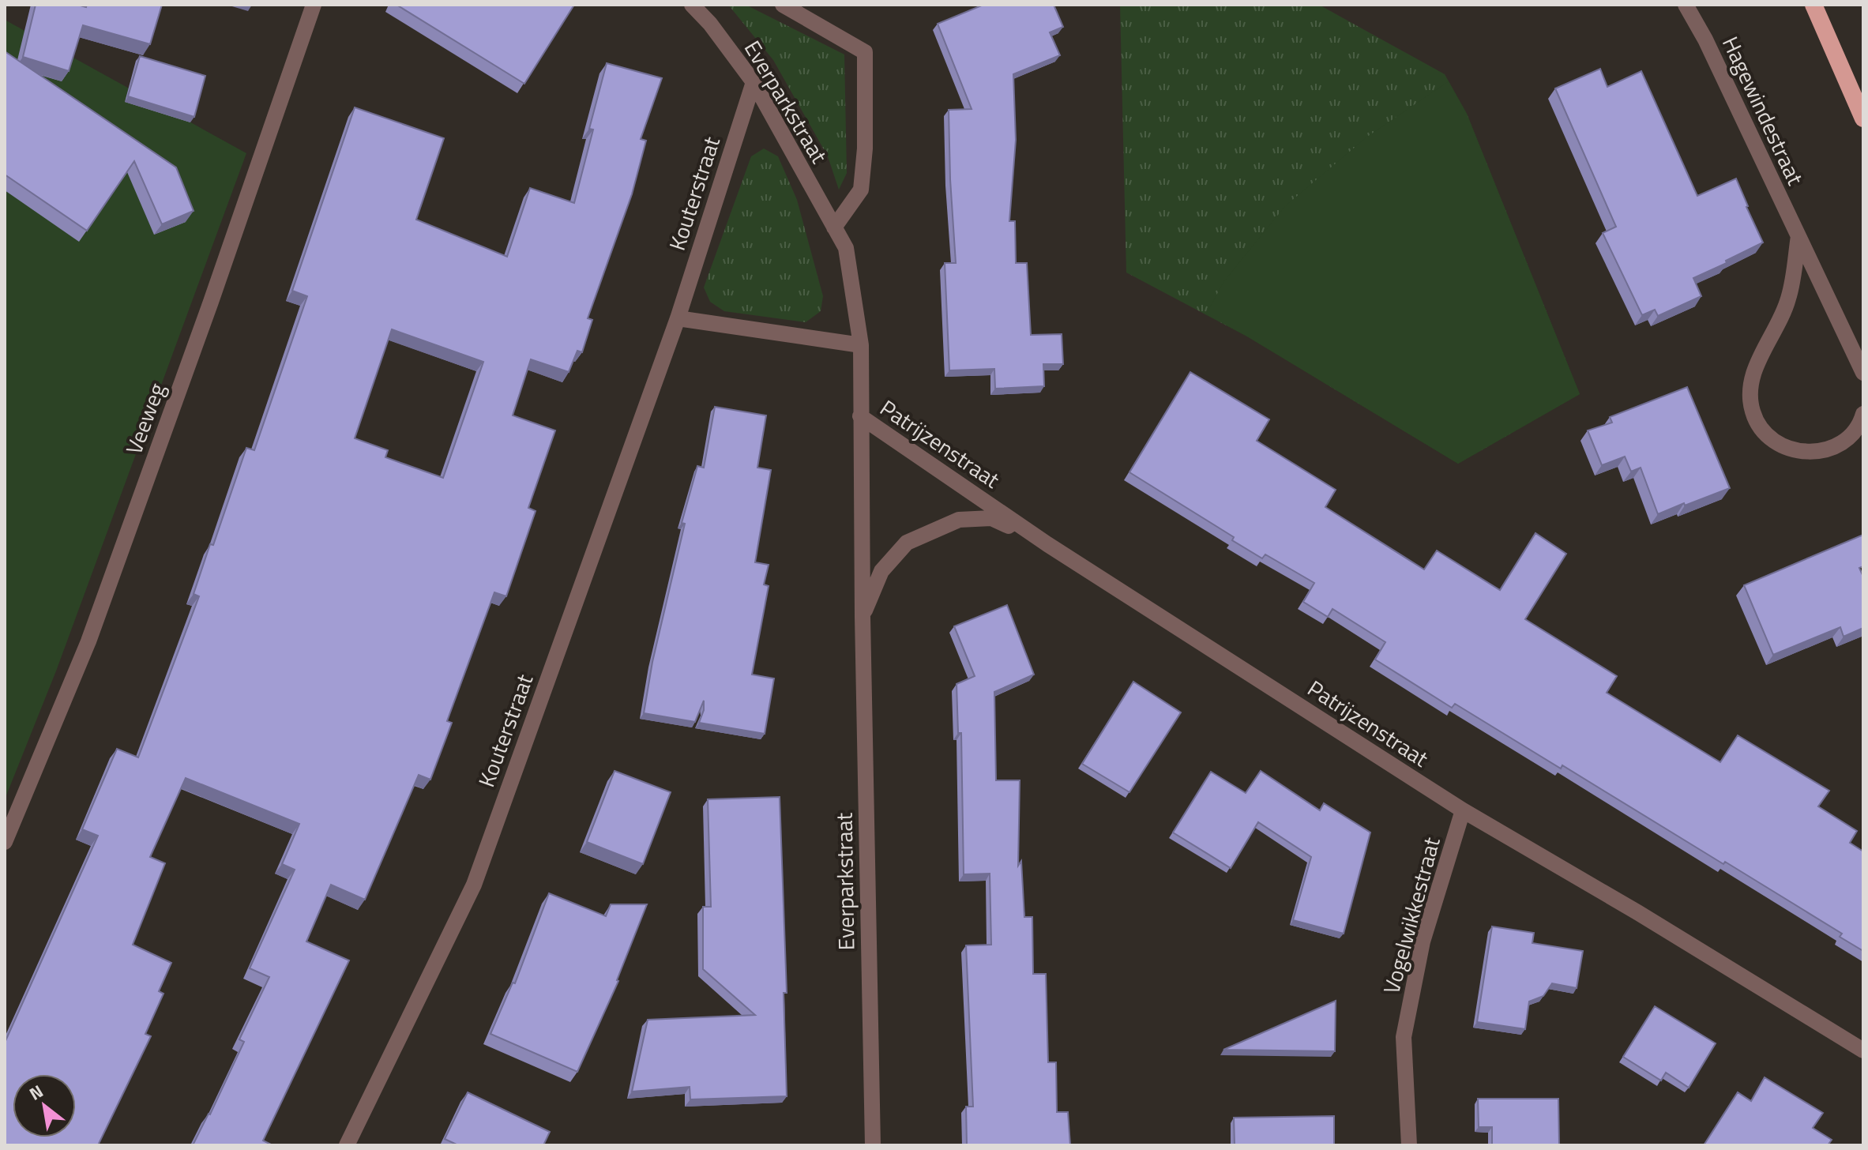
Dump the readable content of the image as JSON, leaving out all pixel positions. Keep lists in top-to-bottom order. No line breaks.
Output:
{"streets":{"street":["Everparkstraat","Hagewindestraat","Kouterstraat","Veeweg","Patrijzenstraat","Vogelwikkestraat"]},"crossings":[["Everparkstraat","Kouterstraat"],["Everparkstraat","Patrijzenstraat"],["Patrijzenstraat","Vogelwikkestraat"]],"north":"top left"}
